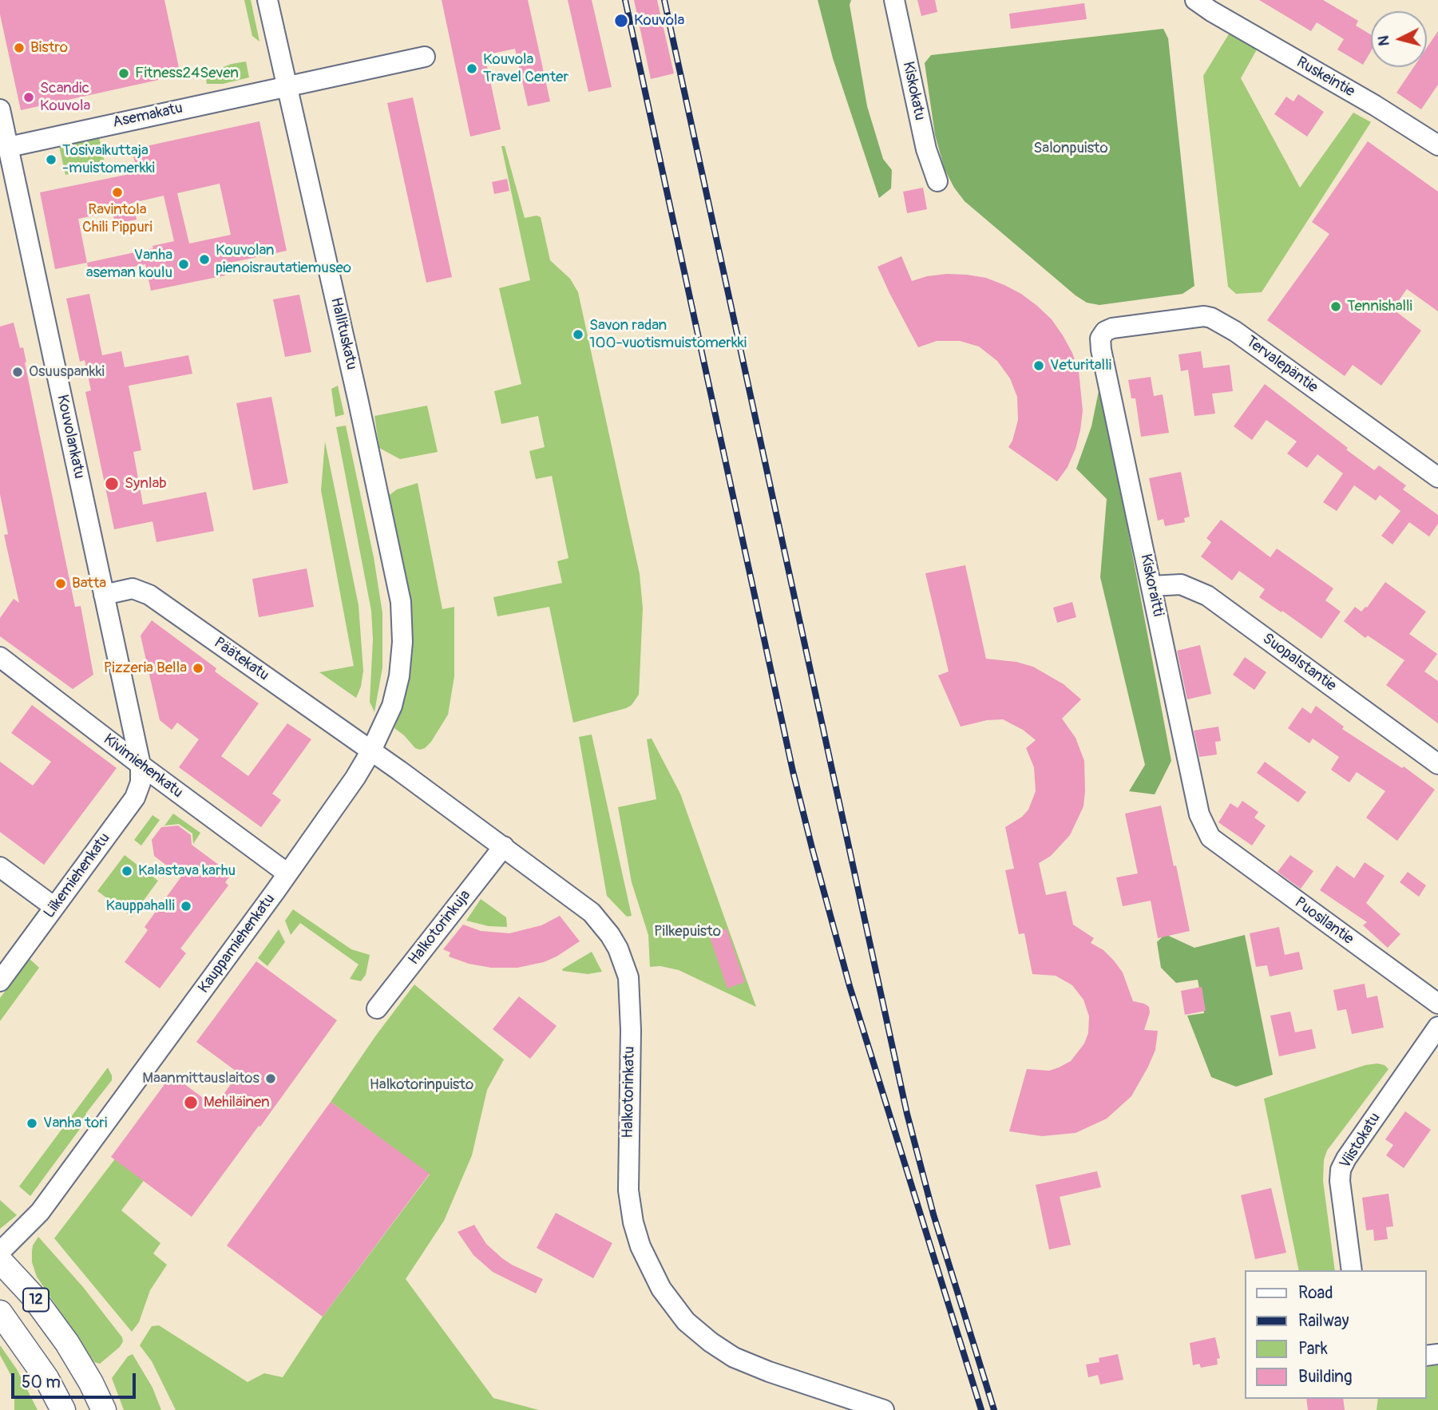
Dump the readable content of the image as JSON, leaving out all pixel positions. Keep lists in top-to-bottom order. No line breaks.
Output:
{"streets":{"main road":["12"],"street":["Ruskeintie","Kiskokatu","Asemakatu","Hallituskatu","Tervalepäntie","Kouvolankatu","Kiskoraitti","Päätekatu","Suopalstantie","Kivimiehenkatu","Liikemiehenkatu","Puosilantie","Halkotorinkuja","Kauppamiehenkatu","Halkotorinkatu","Viistokatu"]},"crossings":[["Asemakatu","Hallituskatu"],["Asemakatu","Kouvolankatu"],["Hallituskatu","Kauppamiehenkatu"],["Tervalepäntie","Kiskoraitti"],["Kouvolankatu","Päätekatu"],["Kouvolankatu","Kivimiehenkatu"],["Kouvolankatu","Liikemiehenkatu"],["Kiskoraitti","Suopalstantie"],["Kiskoraitti","Puosilantie"],["Päätekatu","Kauppamiehenkatu"],["Päätekatu","Halkotorinkatu"],["Kivimiehenkatu","Liikemiehenkatu"],["Kivimiehenkatu","Kauppamiehenkatu"],["Halkotorinkuja","Halkotorinkatu"],["Kauppamiehenkatu","Halkotorinkatu"]],"parks":["Salonpuisto","Pilkepuisto","Halkotorinpuisto"],"places":["Kouvola","Bistro","Kouvola Travel Center","Fitness24Seven","Scandic Kouvola","Tosivaikuttaja -muistomerkki","Ravintola Chili Pippuri","Kouvolan pienoisrautatiemuseo","Vanha aseman koulu","Tennishalli","Savon radan 100-vuotismuistomerkki","Veturitalli","Osuuspankki","Synlab","Batta","Pizzeria Bella","Kalastava karhu","Kauppahalli","Maanmittauslaitos","Mehiläinen","Vanha tori"],"legend":["Road","Railway","Park","Building"],"scale_bar":"50 m","north":"left"}
